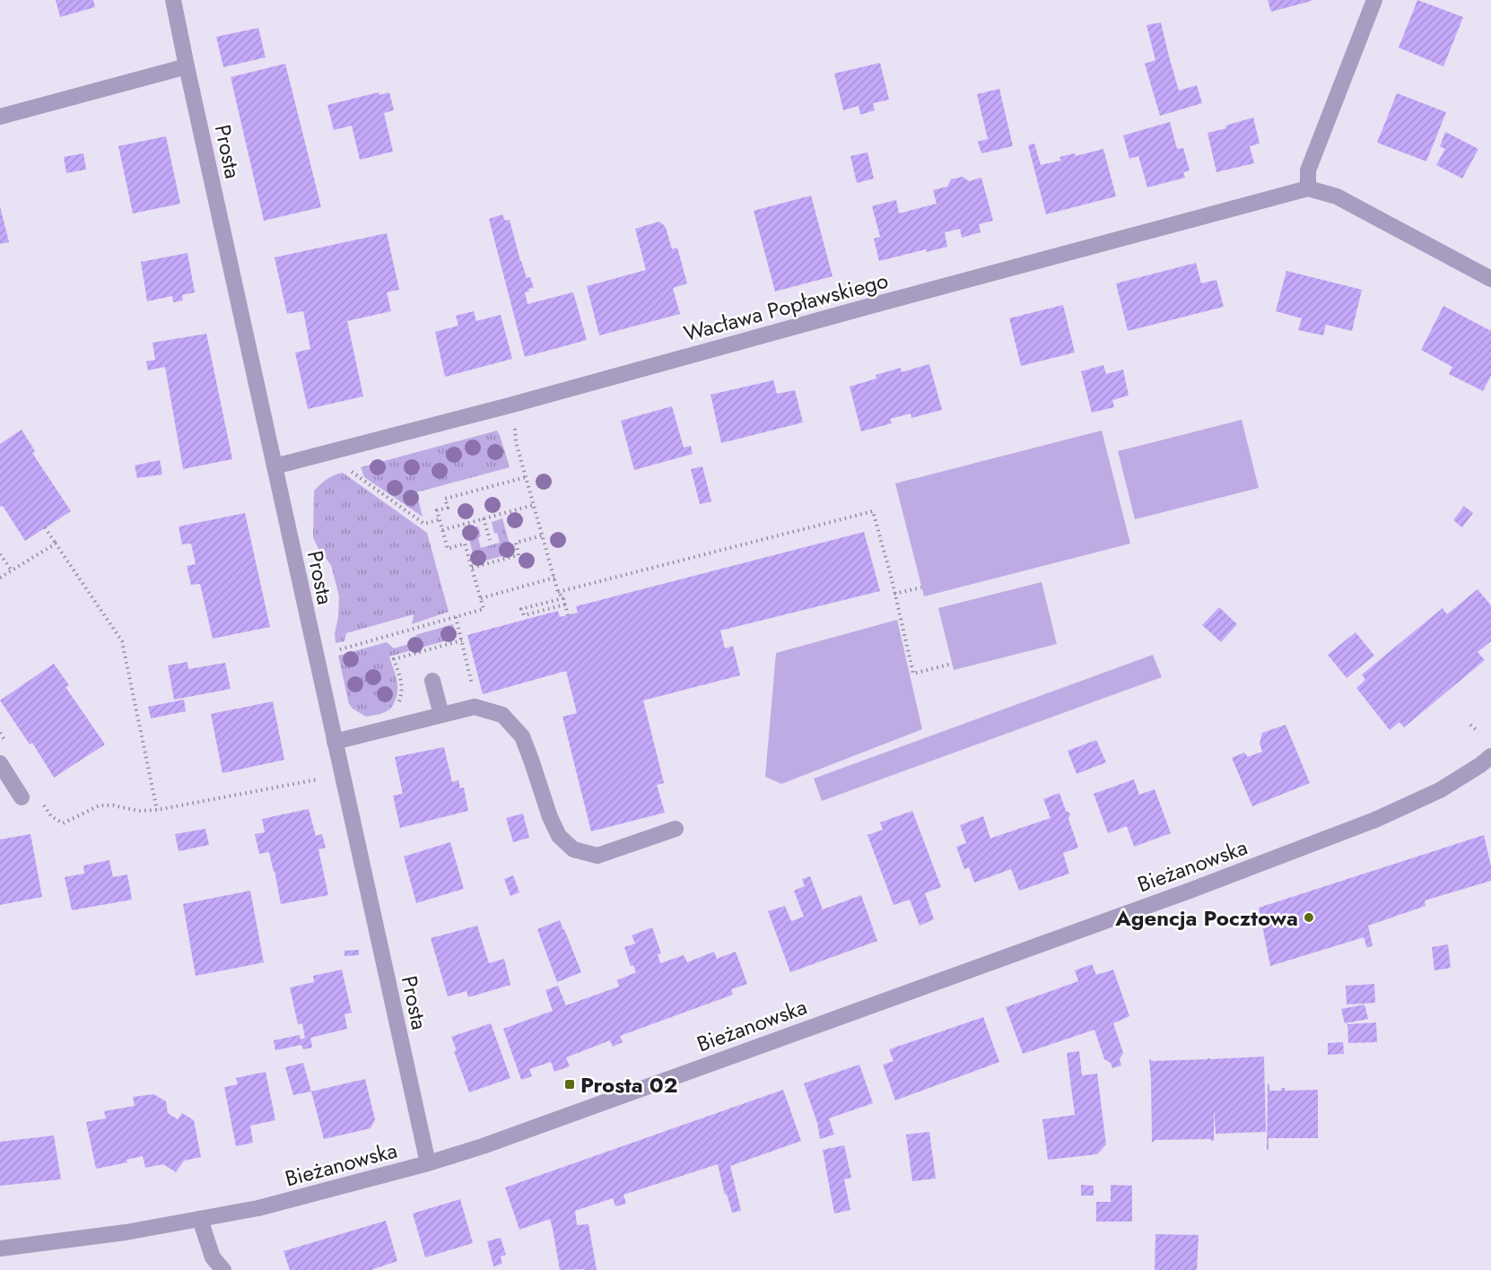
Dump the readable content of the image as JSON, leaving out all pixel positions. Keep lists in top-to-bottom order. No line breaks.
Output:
{"streets":{"street":["Prosta","Wacława Popławskiego","Bieżanowska"]},"crossings":[["Prosta","Wacława Popławskiego"],["Prosta","Bieżanowska"]],"places":{"other":["Agencja Pocztowa"],"transit":["Prosta 02"]}}
